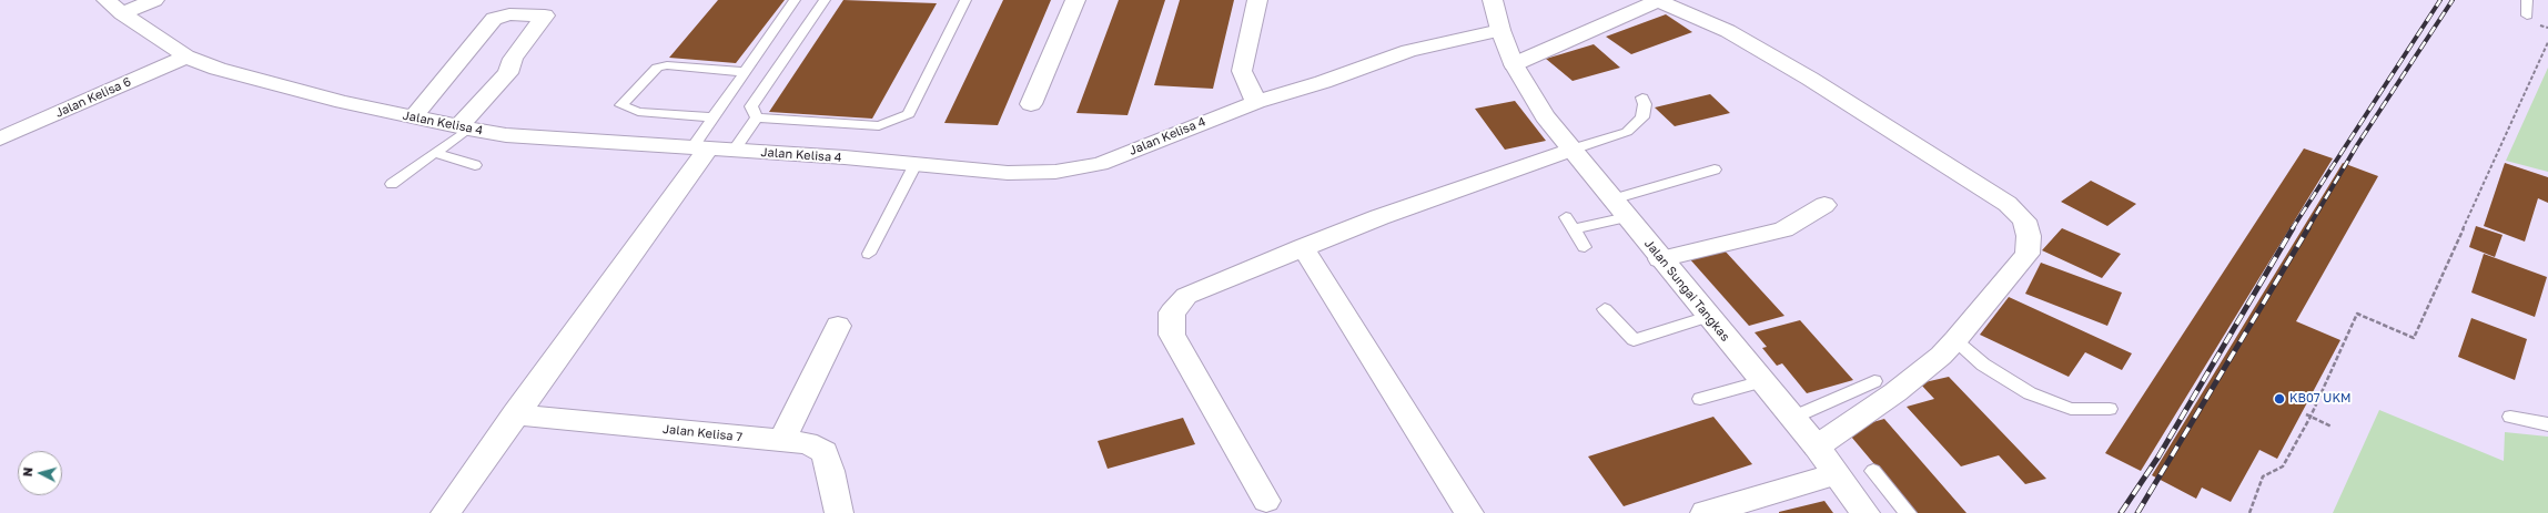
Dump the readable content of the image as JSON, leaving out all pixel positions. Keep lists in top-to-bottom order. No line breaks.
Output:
{"streets":{"street":["Jalan Kelisa 6","Jalan Kelisa 4","Jalan Sungai Tangkas","Jalan Kelisa 7"]},"crossings":[["Jalan Kelisa 6","Jalan Kelisa 4"],["Jalan Kelisa 4","Jalan Sungai Tangkas"]],"places":["KB07 UKM"],"north":"left"}
